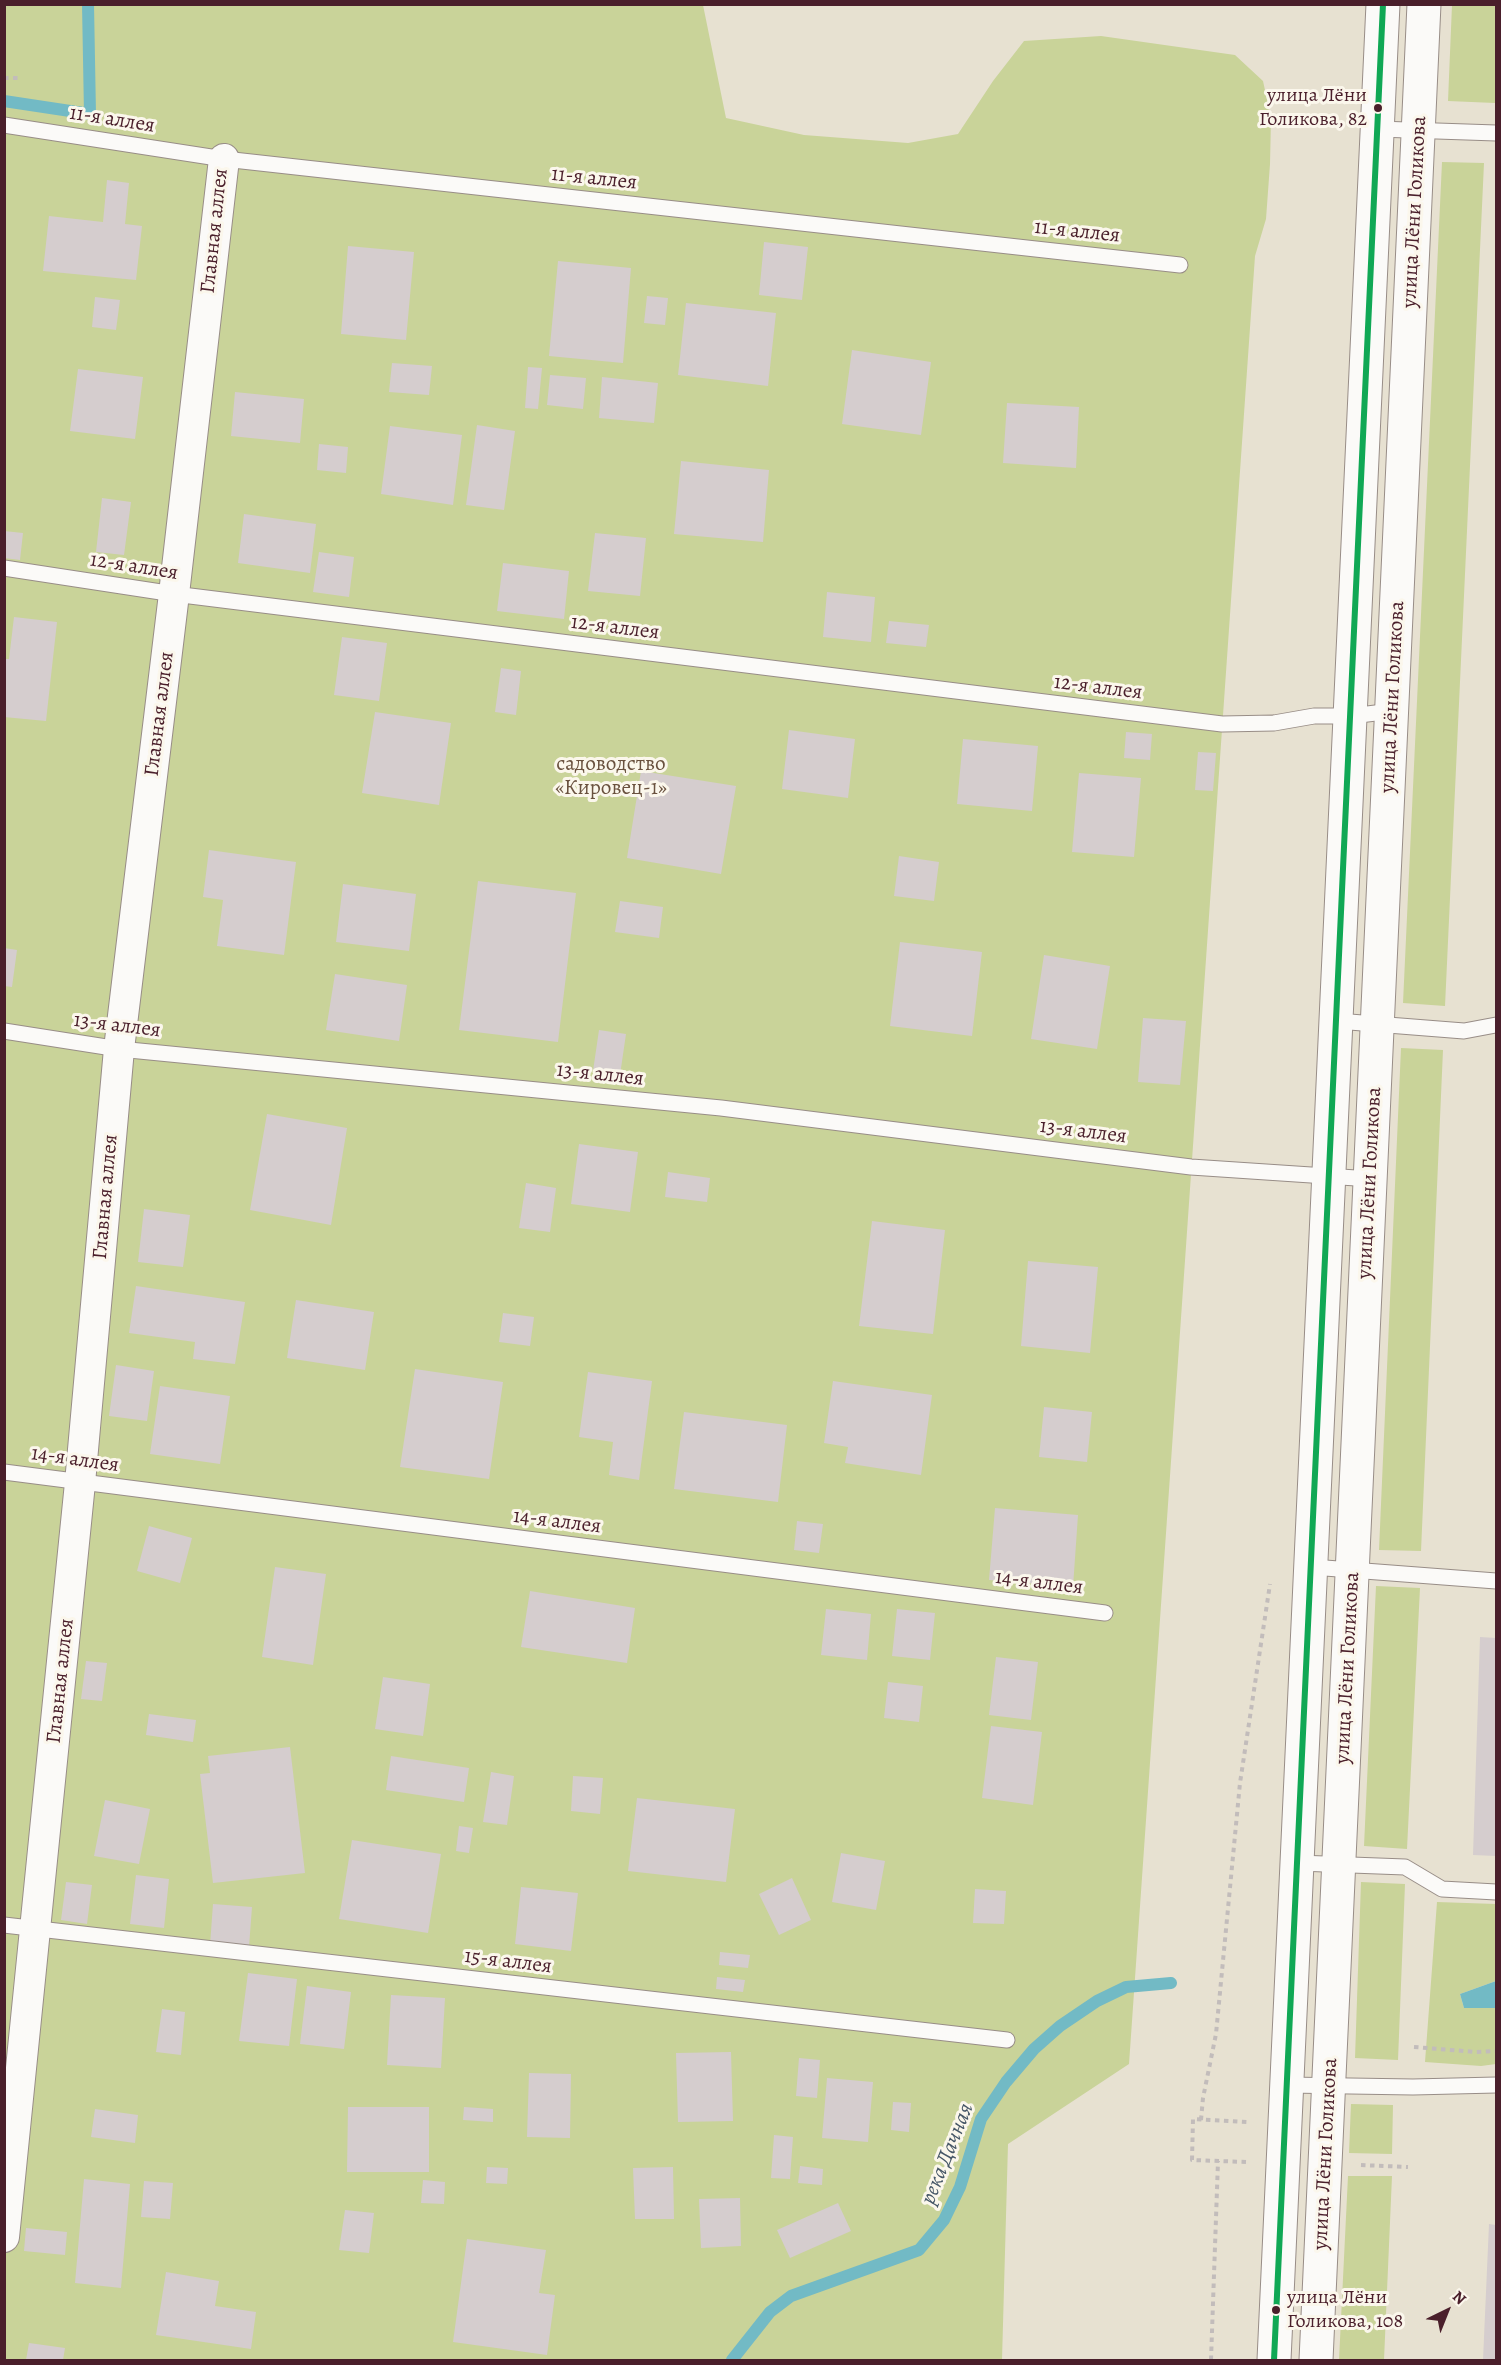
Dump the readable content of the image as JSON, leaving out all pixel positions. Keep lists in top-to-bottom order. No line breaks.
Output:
{"streets":{"street":["улица Лёни Голикова","Главная аллея"],"lane":["11-я аллея","12-я аллея","13-я аллея","14-я аллея","15-я аллея"]},"crossings":[["11-я аллея","Главная аллея"],["улица Лёни Голикова","12-я аллея"],["улица Лёни Голикова","13-я аллея"],["Главная аллея","12-я аллея"],["Главная аллея","13-я аллея"],["Главная аллея","14-я аллея"],["Главная аллея","15-я аллея"]],"water":["река Дачная"],"parks":["садоводство «Кировец-1»"],"places":["улица Лёни Голикова, 82","улица Лёни Голикова, 108"],"north":"top right"}
